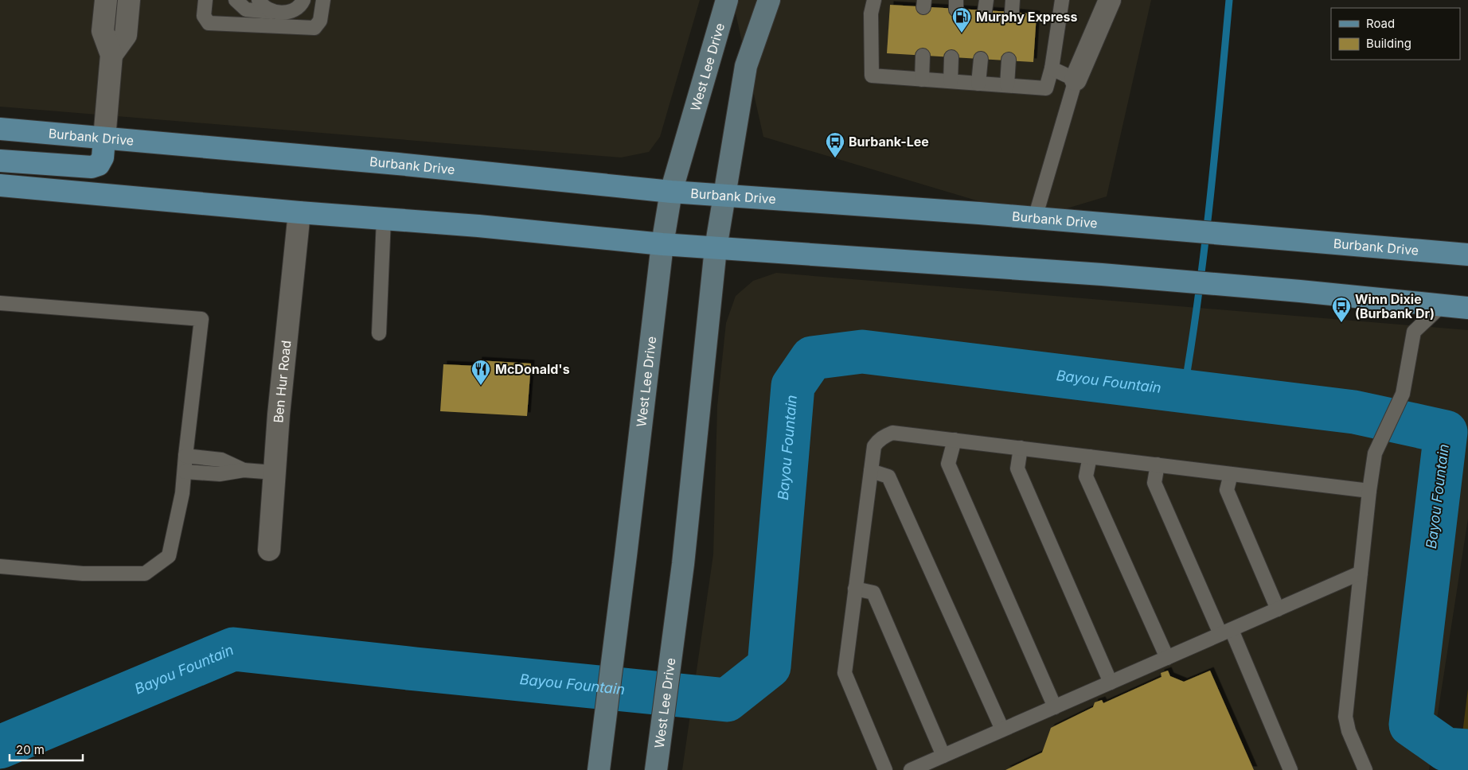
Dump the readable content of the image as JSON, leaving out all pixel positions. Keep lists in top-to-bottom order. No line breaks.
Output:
{"streets":{"main road":["West Lee Drive","Burbank Drive"],"street":["Ben Hur Road"]},"crossings":[["West Lee Drive","Burbank Drive"]],"water":["Bayou Fountain"],"places":{"fuel station":["Murphy Express"],"bus stop":["Burbank-Lee","Winn Dixie (Burbank Dr)"],"restaurant":["McDonald's"]},"legend":["Road","Building"],"scale_bar":"20 m"}
